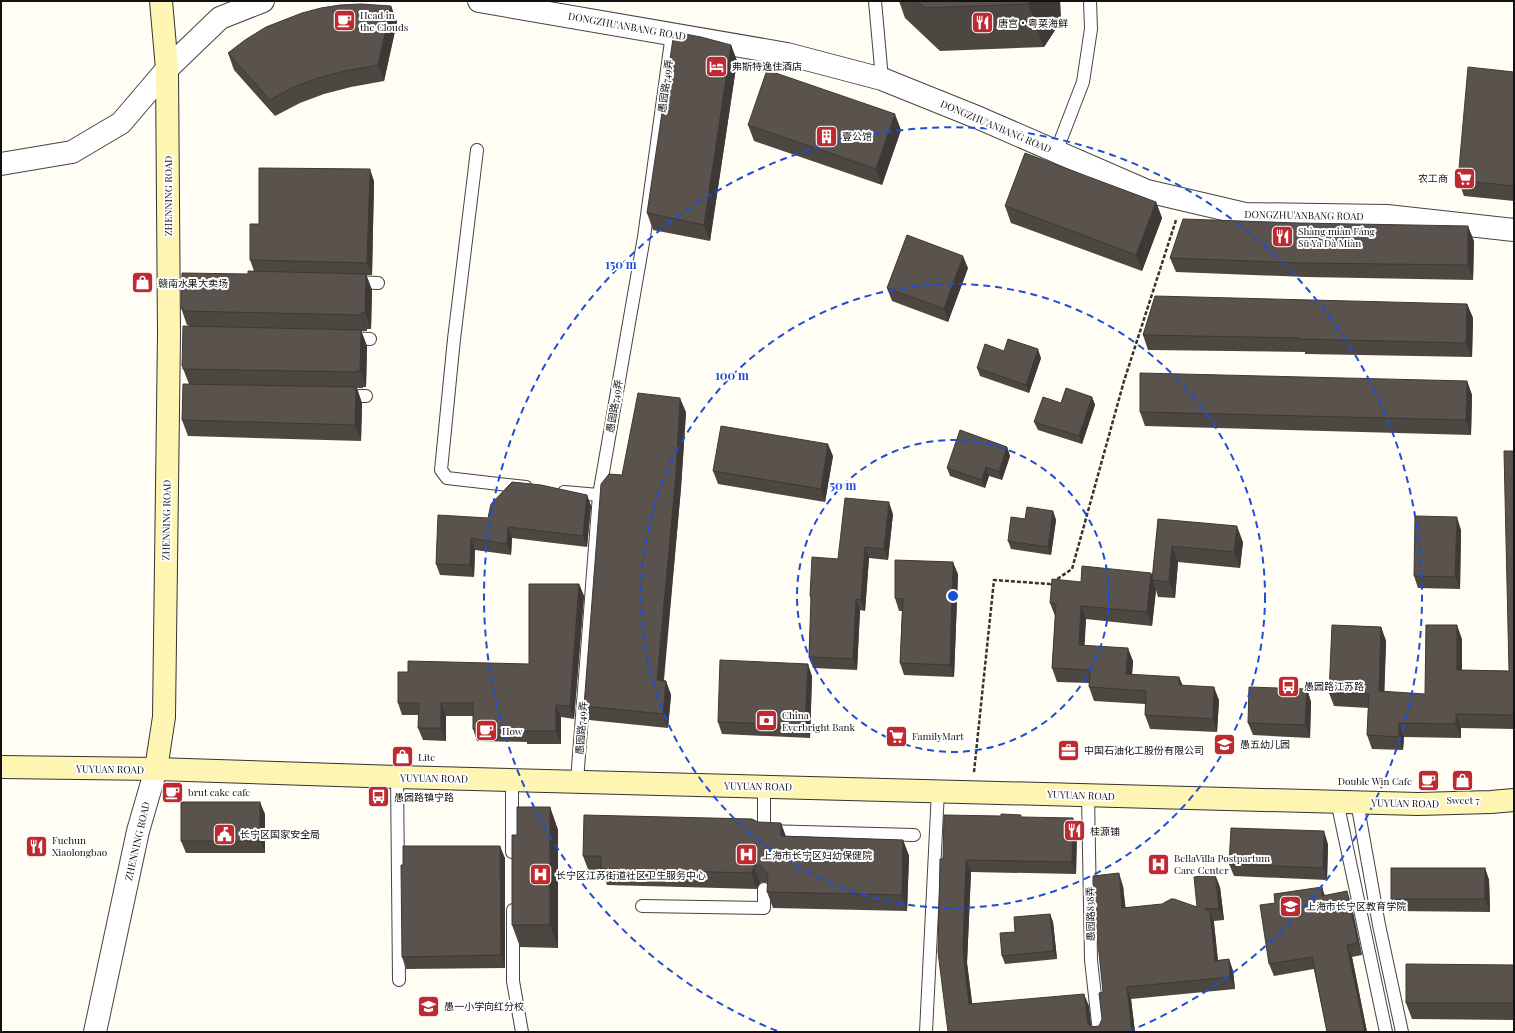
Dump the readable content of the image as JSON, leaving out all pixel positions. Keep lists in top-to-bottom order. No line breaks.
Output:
{"streets":{"main road":["ZHENNING ROAD","YUYUAN ROAD"],"street":["DONGZHU'ANBANG ROAD"],"lane":["愚园路749弄","愚园路838弄"]},"crossings":[["DONGZHU'ANBANG ROAD","愚园路749弄"],["愚园路749弄","YUYUAN ROAD"],["ZHENNING ROAD","YUYUAN ROAD"],["YUYUAN ROAD","愚园路838弄"]],"places":{"cafe":["Head in the Clouds","How","Double Win Cafe","brut cake cafe"],"restaurant":["唐宫・粤菜海鲜","Shàng miàn Fáng Sũ Ya Dà Miàn","桂源铺","Fuchun Xiaolongbao"],"hotel":["弗斯特逸住酒店"],"building":["壹公馆"],"supermarket":["农工商","FamilyMart"],"shop":["赣南水果大卖场","Lite","Sweet 7"],"bus stop":["愚园路江苏路","愚园路镇宁路"],"bank":["China Everbright Bank"],"school or university":["愚五幼儿园","上海市长宁区教育学院","愚一小学向红分校"],"office":["中国石油化工股份有限公司"],"public building":["长宁区国家安全局"],"hospital":["上海市长宁区妇幼保健院","BellaVilla Postpartum Care Center","长宁区江苏街道社区卫生服务中心"]},"rings":["150 m","100 m","50 m"]}
